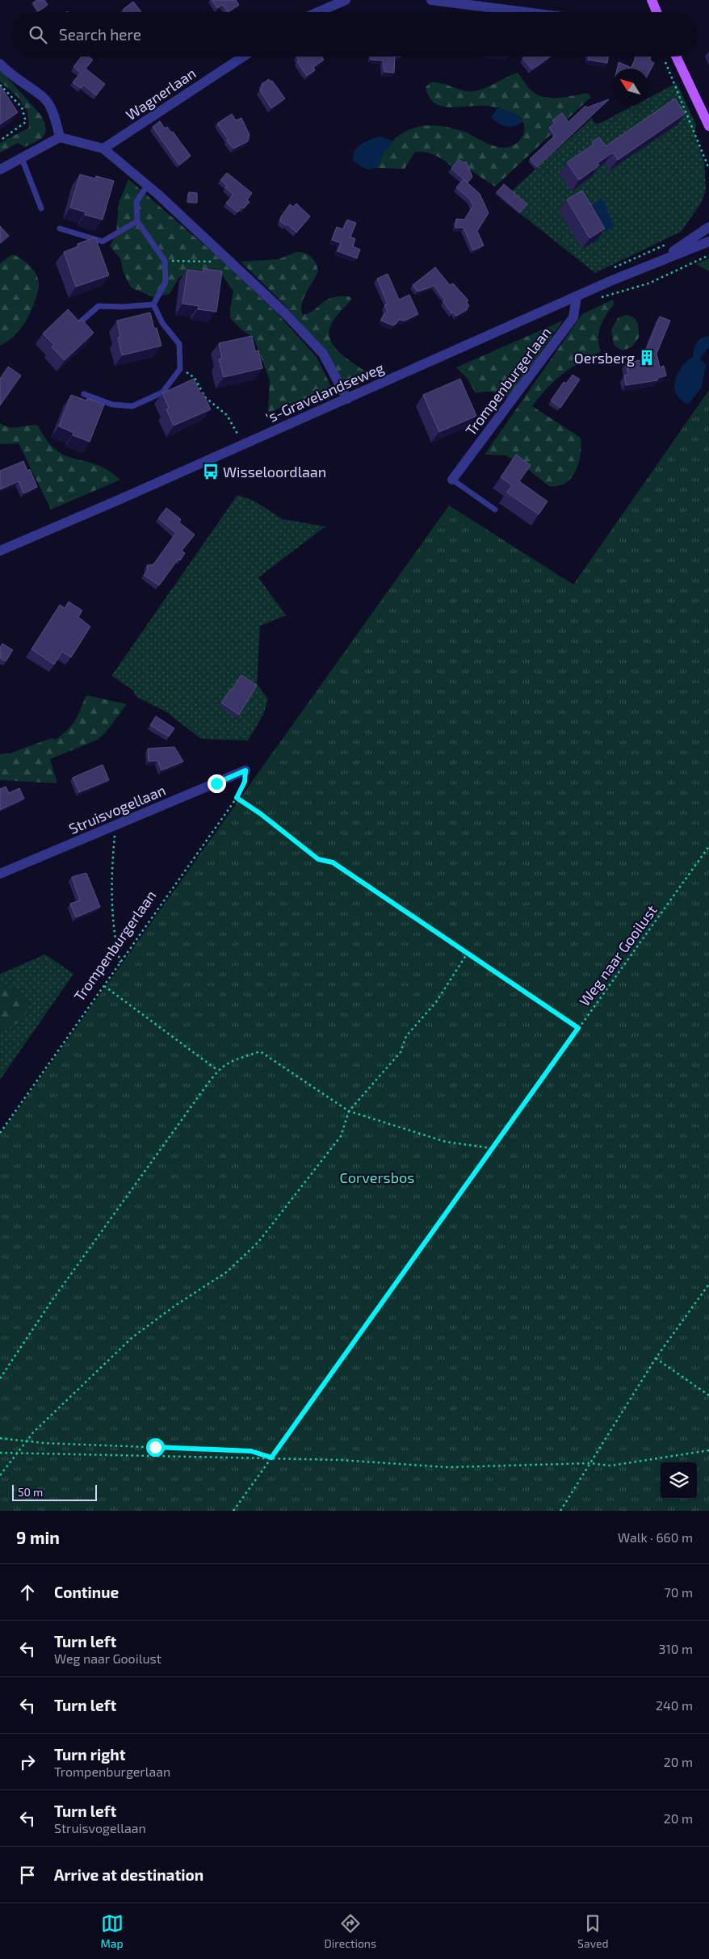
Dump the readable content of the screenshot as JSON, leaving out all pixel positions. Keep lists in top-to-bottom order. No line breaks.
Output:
{"streets":{"street":["Wagnerlaan","Trompenburgerlaan","'s-Gravelandseweg","Struisvogellaan"],"path":["Weg naar Gooilust"]},"crossings":[["Trompenburgerlaan","'s-Gravelandseweg"],["Trompenburgerlaan","Struisvogellaan"]],"parks":["Corversbos"],"places":{"building":["Oersberg"],"bus stop":["Wisseloordlaan"]},"scale_bar":"50 m","north":"top left","page":{"search":"Search here","scale":"50 m","heading":["9 min","Walk · 660 m"],"list":[["Continue","70 m"],["Turn left","Weg naar Gooilust","310 m"],["Turn left","240 m"],["Turn right","Trompenburgerlaan","20 m"],["Turn left","Struisvogellaan","20 m"],"Arrive at destination"],"nav":["Map","Directions","Saved"]}}
